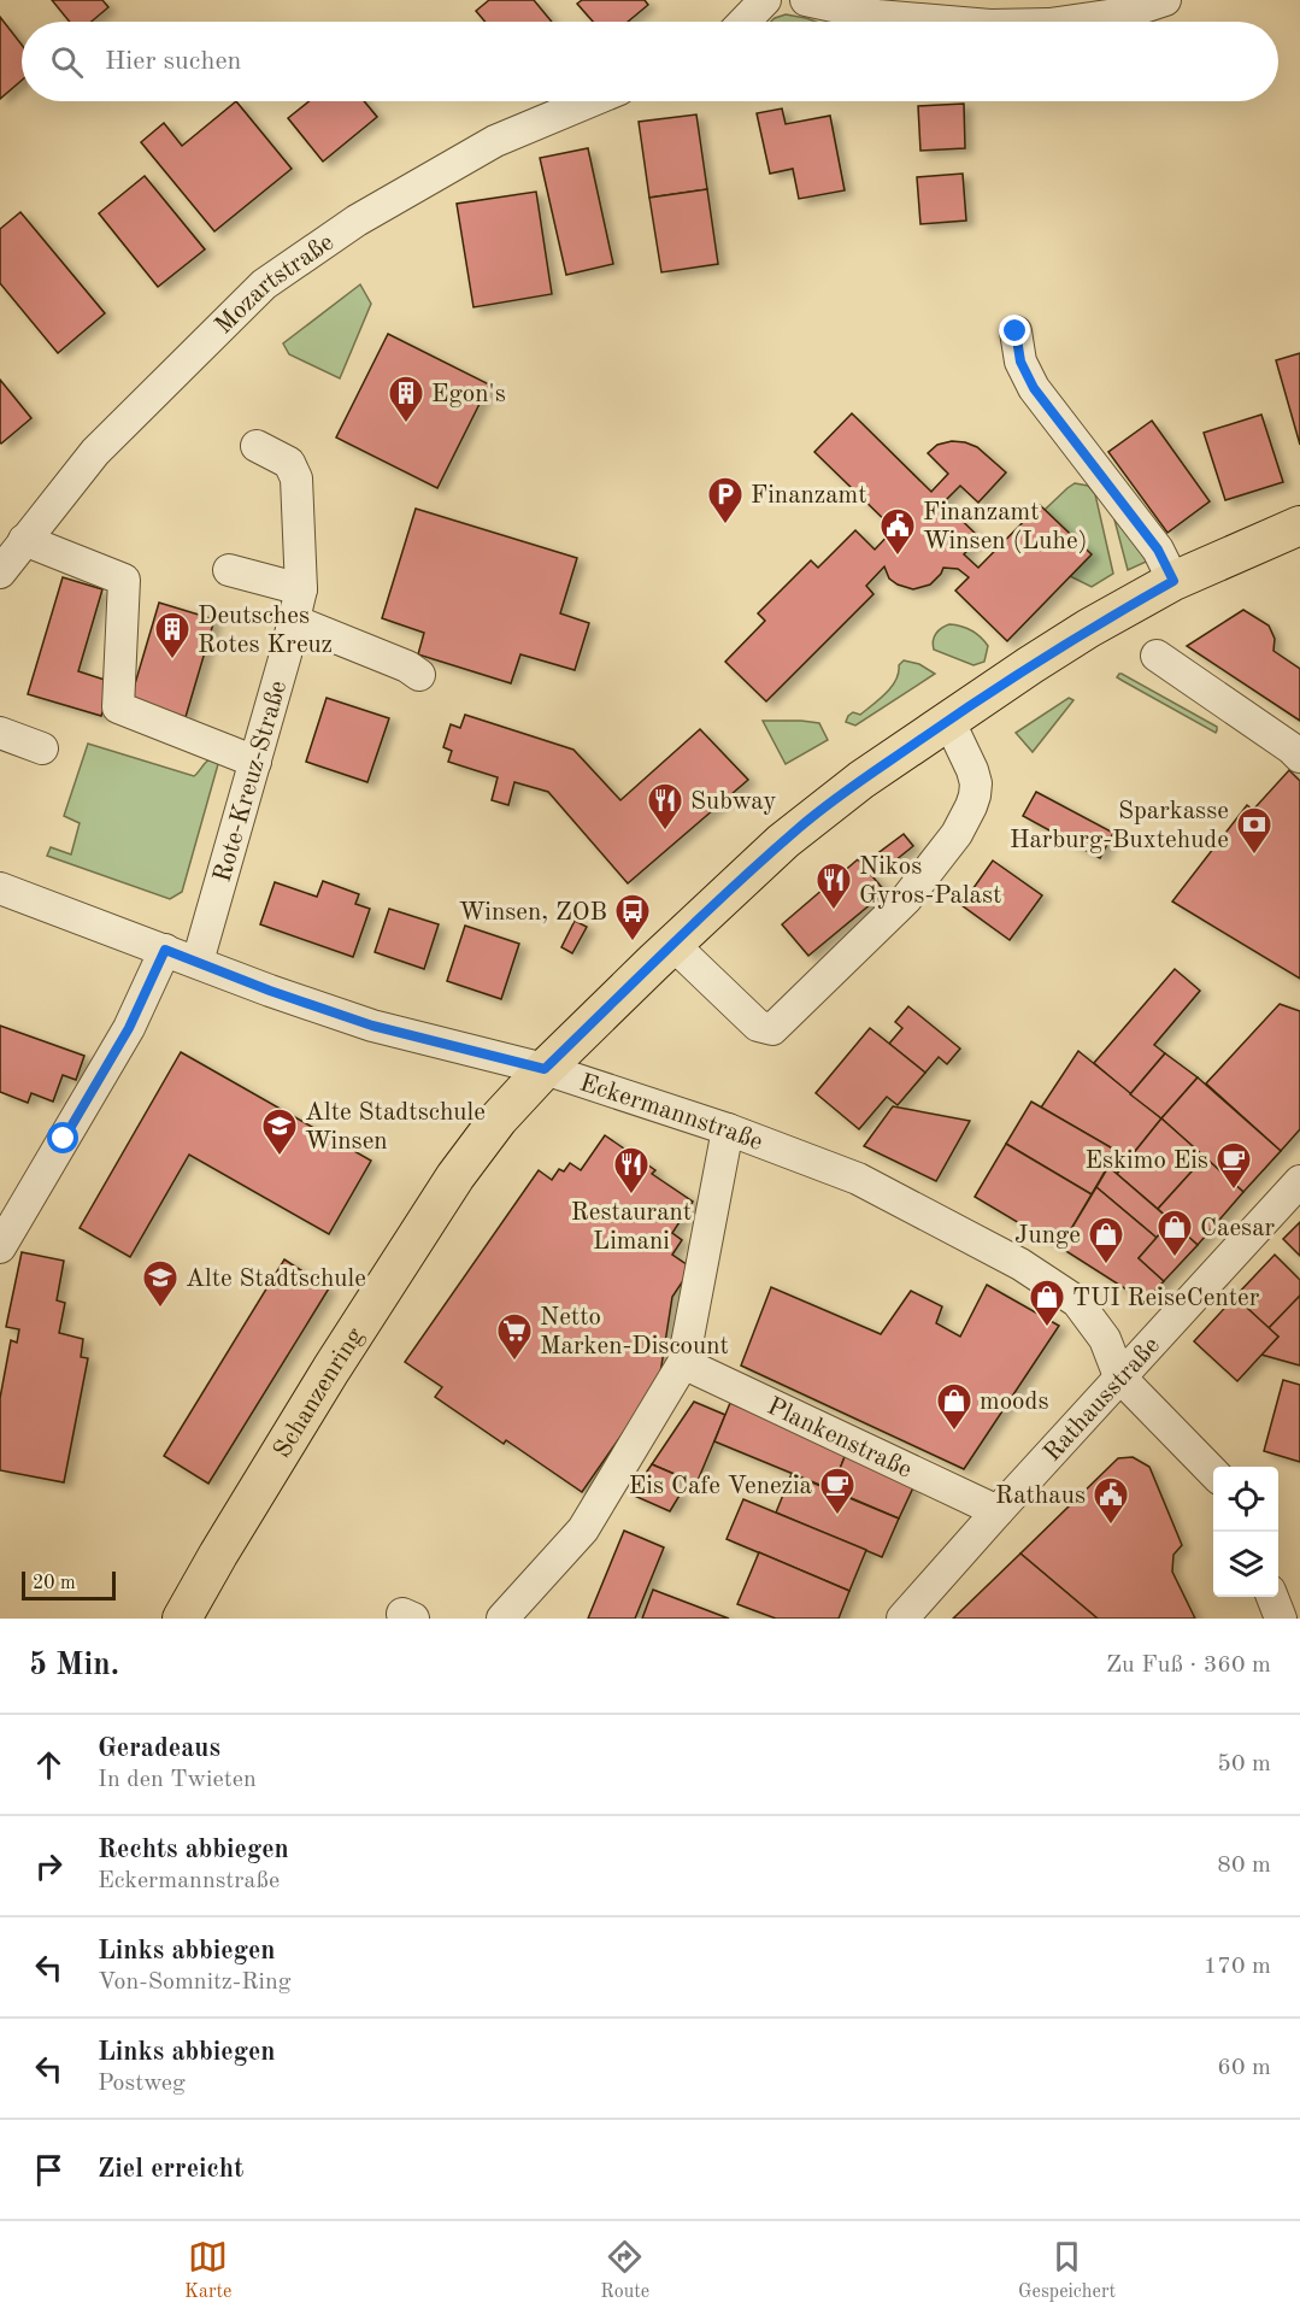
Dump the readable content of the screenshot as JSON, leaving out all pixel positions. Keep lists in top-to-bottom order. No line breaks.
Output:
{"streets":{"main road":["Schanzenring"],"street":["Mozartstraße","Rote-Kreuz-Straße","Eckermannstraße","Rathausstraße","Plankenstraße"]},"crossings":[["Rote-Kreuz-Straße","Eckermannstraße"],["Eckermannstraße","Schanzenring"],["Eckermannstraße","Rathausstraße"],["Rathausstraße","Plankenstraße"]],"places":{"building":["Egon's","Deutsches Rotes Kreuz"],"parking":["Finanzamt"],"public building":["Finanzamt Winsen (Luhe)","Rathaus"],"restaurant":["Subway","Nikos Gyros-Palast","Restaurant Limani"],"bank":["Sparkasse Harburg-Buxtehude"],"bus stop":["Winsen, ZOB"],"school or university":["Alte Stadtschule Winsen","Alte Stadtschule"],"cafe":["Eskimo Eis","Eis Cafe Venezia"],"shop":["Caesar","Junge","TUI ReiseCenter","moods"],"supermarket":["Netto Marken-Discount"]},"scale_bar":"20 m","page":{"search":"Hier suchen","scale":"20 m","heading":["5 Min.","Zu Fuß · 360 m"],"list":[["Geradeaus","In den Twieten","50 m"],["Rechts abbiegen","Eckermannstraße","80 m"],["Links abbiegen","Von-Somnitz-Ring","170 m"],["Links abbiegen","Postweg","60 m"],"Ziel erreicht"],"nav":["Karte","Route","Gespeichert"]}}
